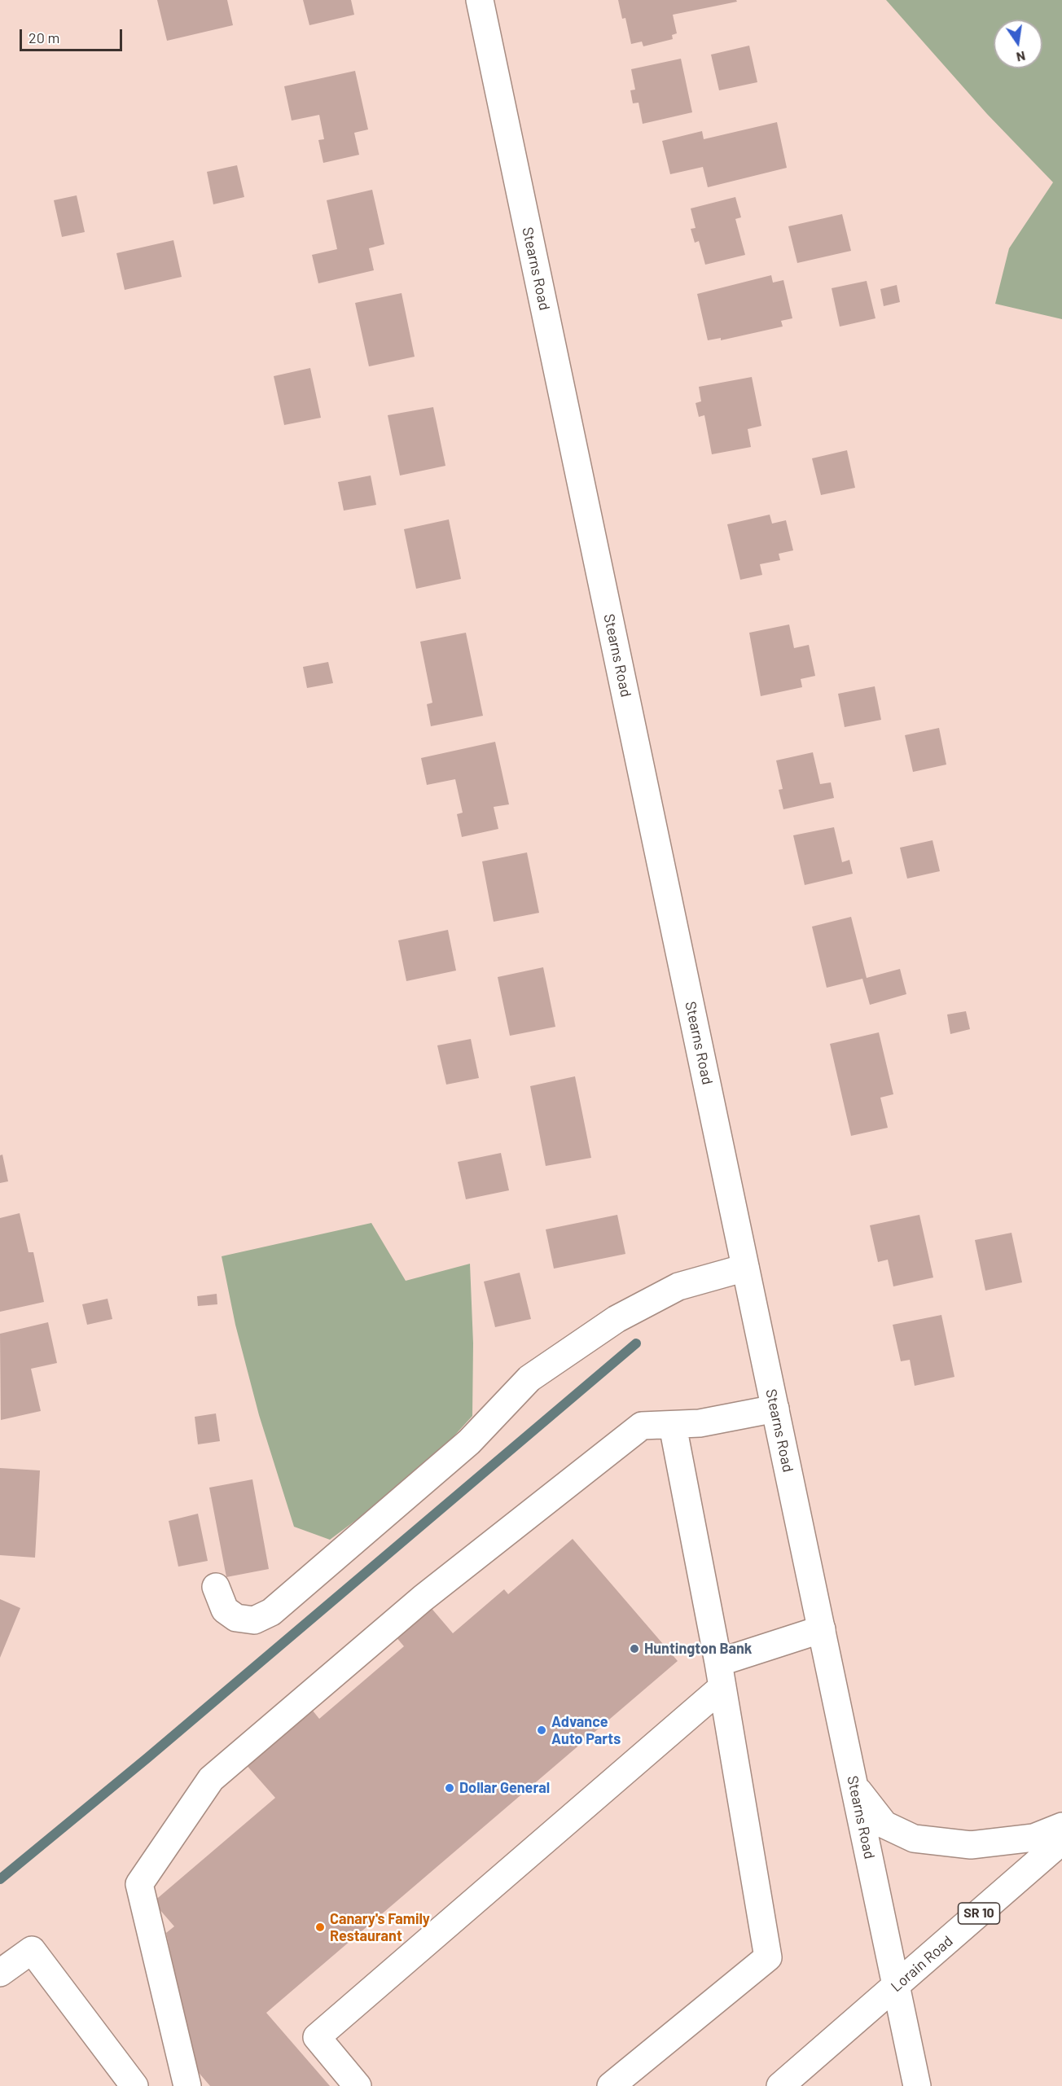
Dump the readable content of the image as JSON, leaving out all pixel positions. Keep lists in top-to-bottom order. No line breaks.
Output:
{"streets":{"main road":["Stearns Road","SR 10","Lorain Road"]},"crossings":[["Stearns Road","Lorain Road"]],"places":["Huntington Bank","Advance Auto Parts","Dollar General","Canary's Family Restaurant"],"scale_bar":"20 m","north":"bottom"}
